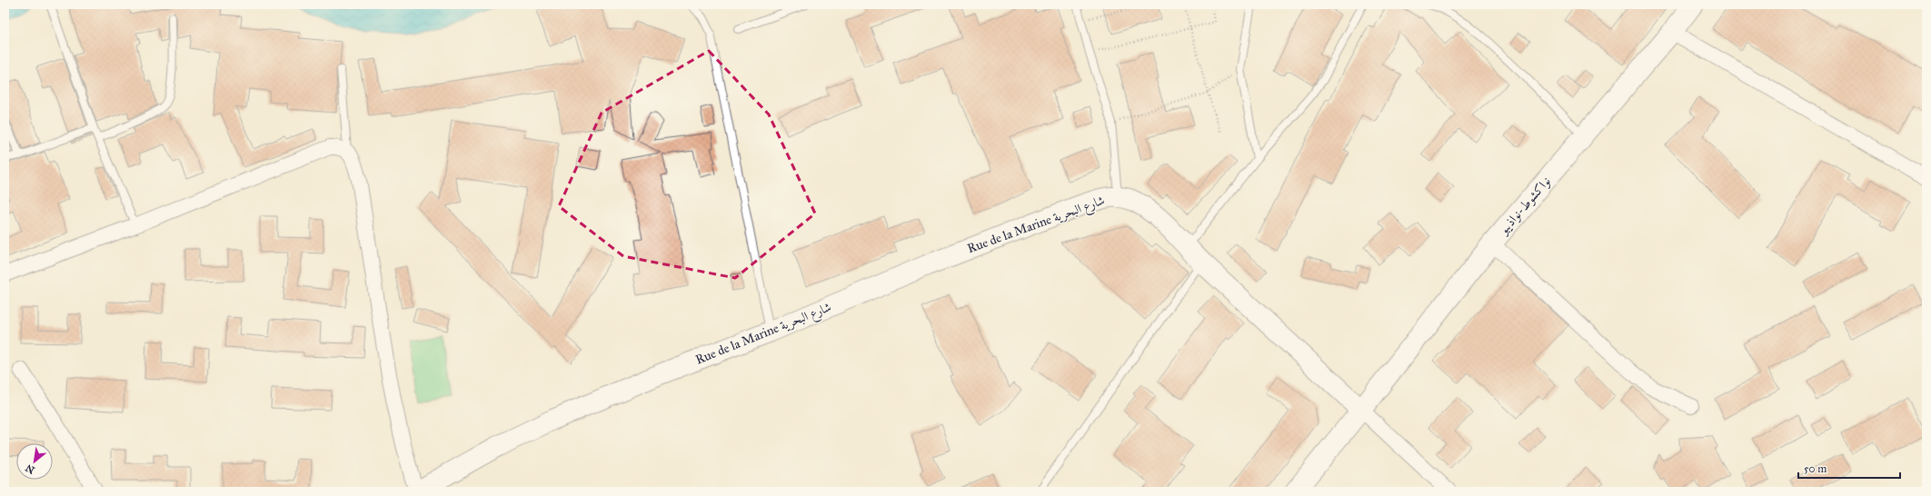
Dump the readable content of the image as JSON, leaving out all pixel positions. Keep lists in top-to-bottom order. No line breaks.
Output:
{"streets":{"main road":["نواكشوط-نواذيبو","Rue de la Marine شارع البحرية"]},"scale_bar":"50 m","north":"bottom left"}
